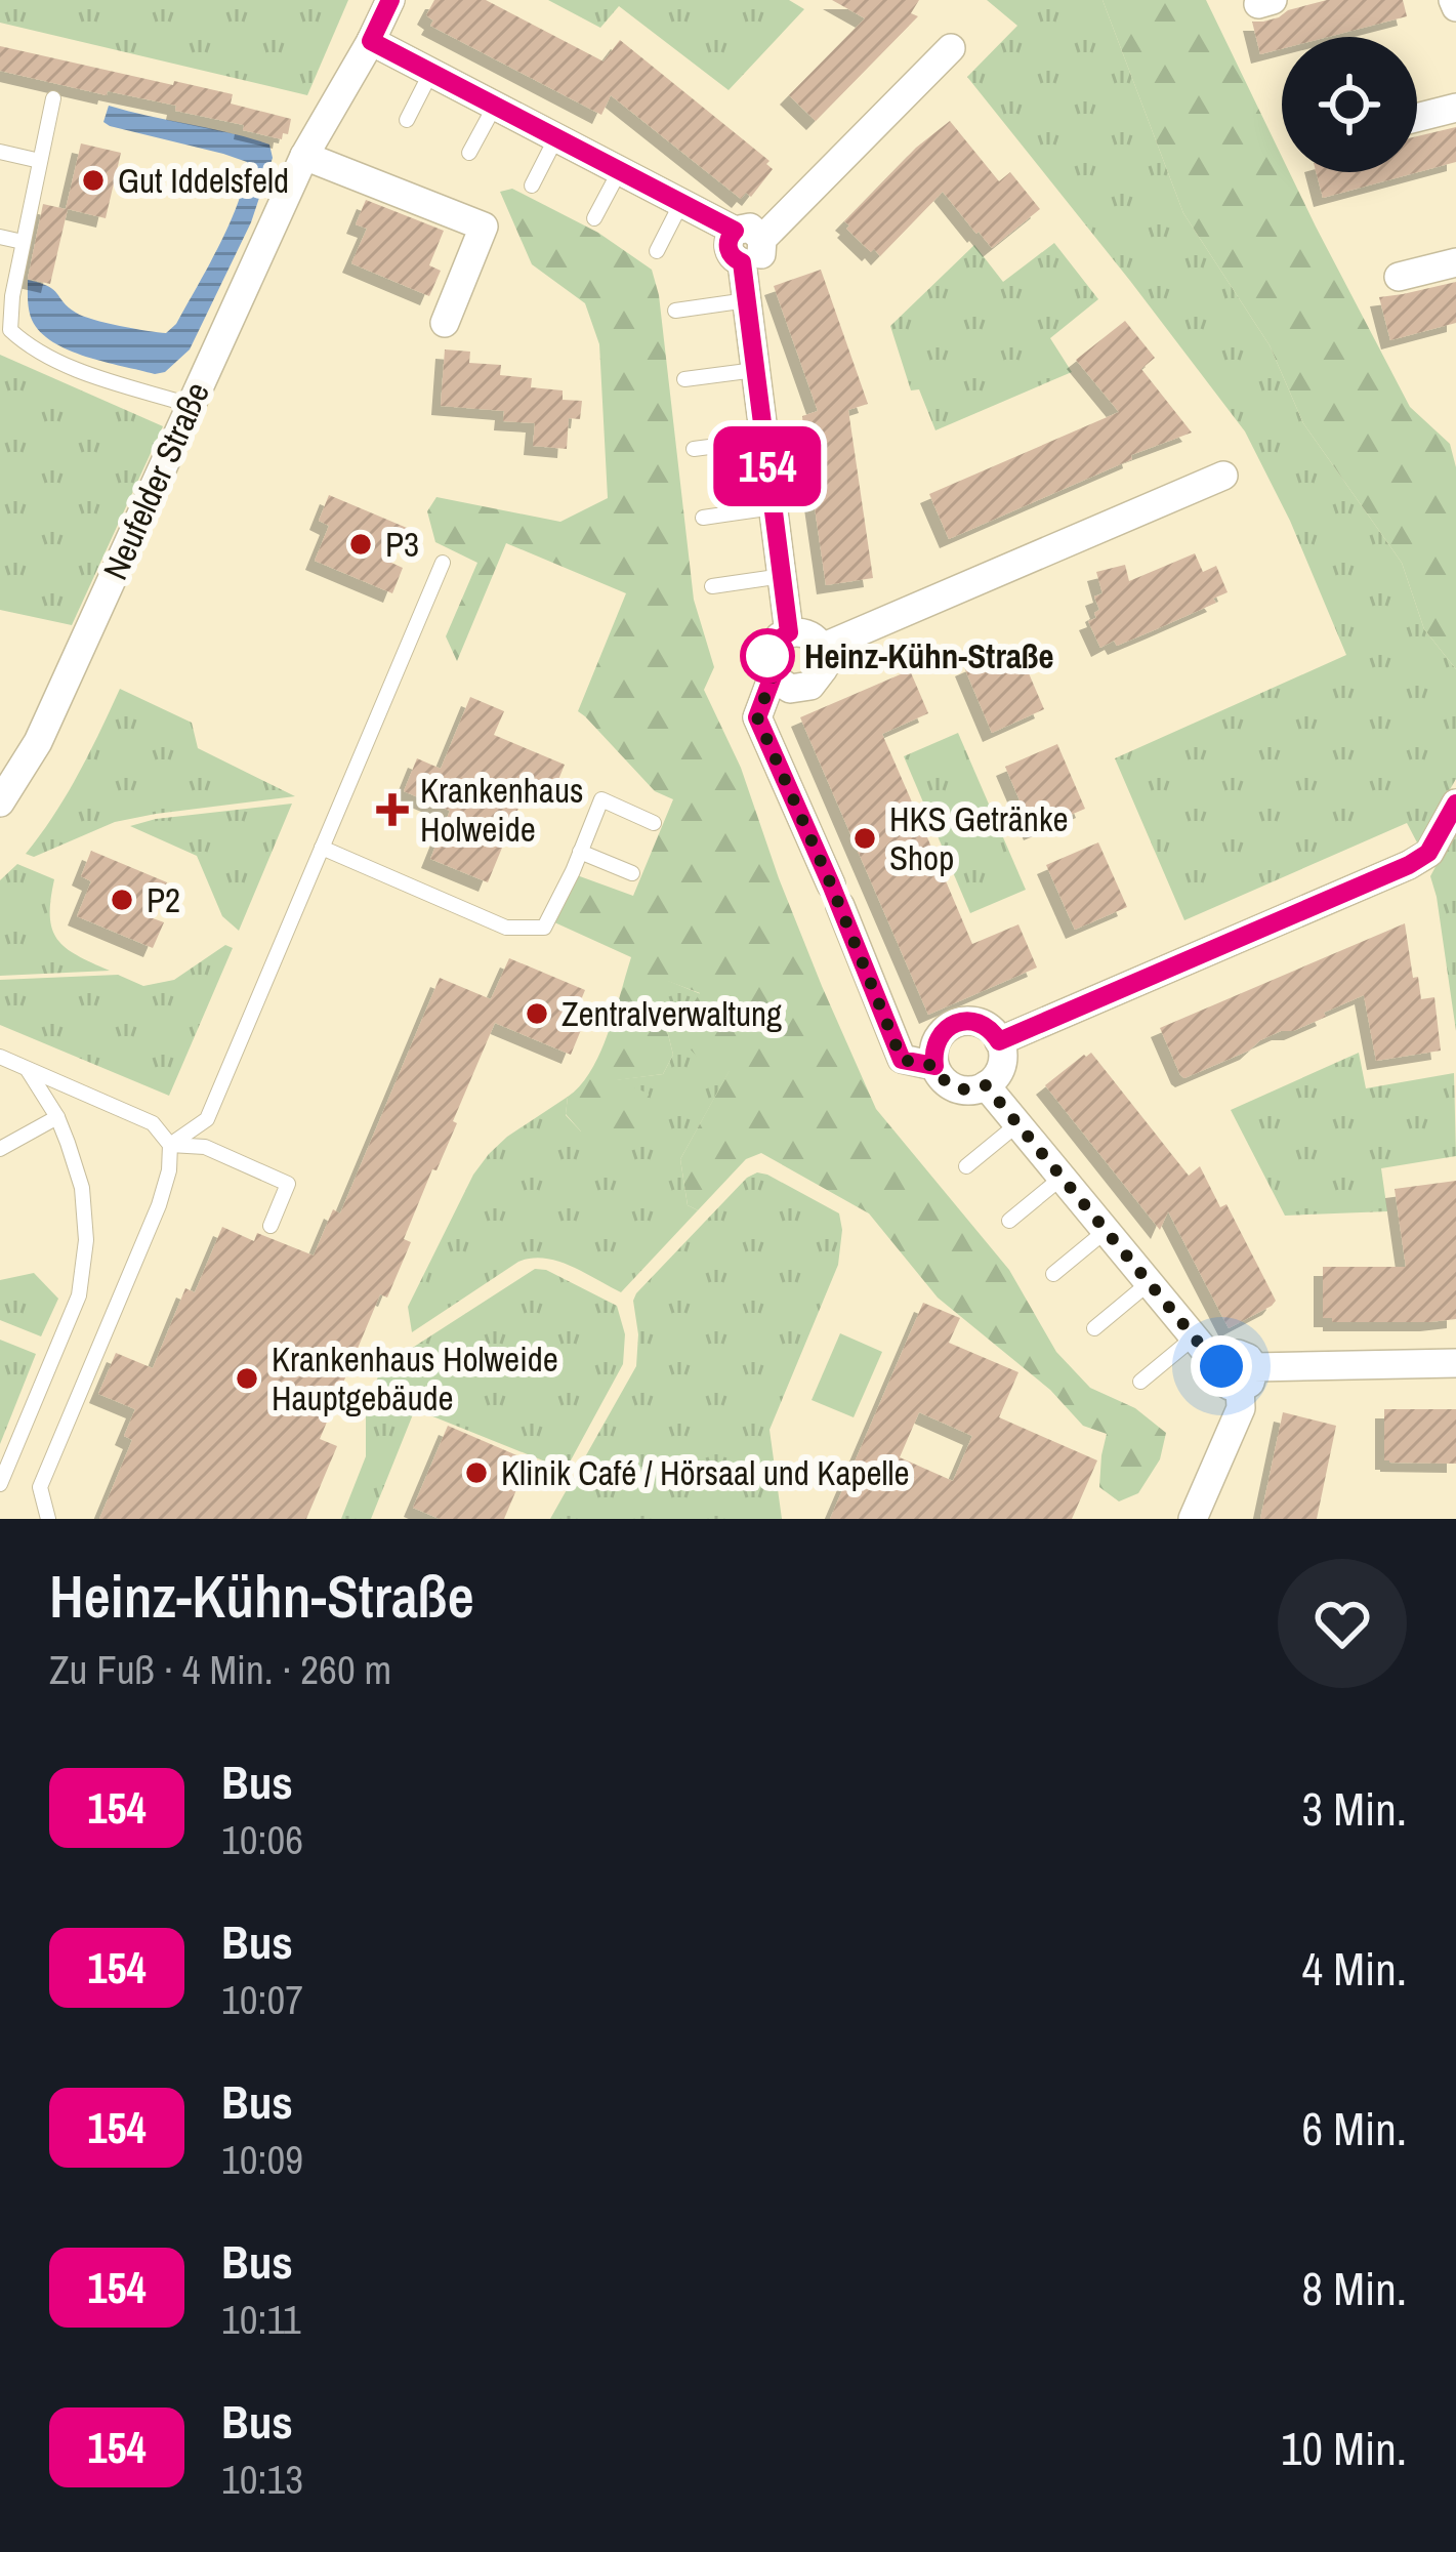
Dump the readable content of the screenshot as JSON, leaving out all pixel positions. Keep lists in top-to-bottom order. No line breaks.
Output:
{"streets":{"street":["Neufelder Straße"]},"places":{"other":["Gut Iddelsfeld","P3","Heinz-Kühn-Straße","HKS Getränke Shop","P2","Zentralverwaltung","Krankenhaus Holweide Hauptgebäude","Klinik Café / Hörsaal und Kapelle"],"health":["Krankenhaus Holweide"]},"lines":["bus line 154"],"page":{"on_map":"154","heading":["Heinz-Kühn-Straße","Zu Fuß · 4 Min. · 260 m"],"list":[{"mark":"154","name":"Bus","note":"10:06","value":"3 Min."},{"mark":"154","name":"Bus","note":"10:07","value":"4 Min."},{"mark":"154","name":"Bus","note":"10:09","value":"6 Min."},{"mark":"154","name":"Bus","note":"10:11","value":"8 Min."},{"mark":"154","name":"Bus","note":"10:13","value":"10 Min."}]}}
